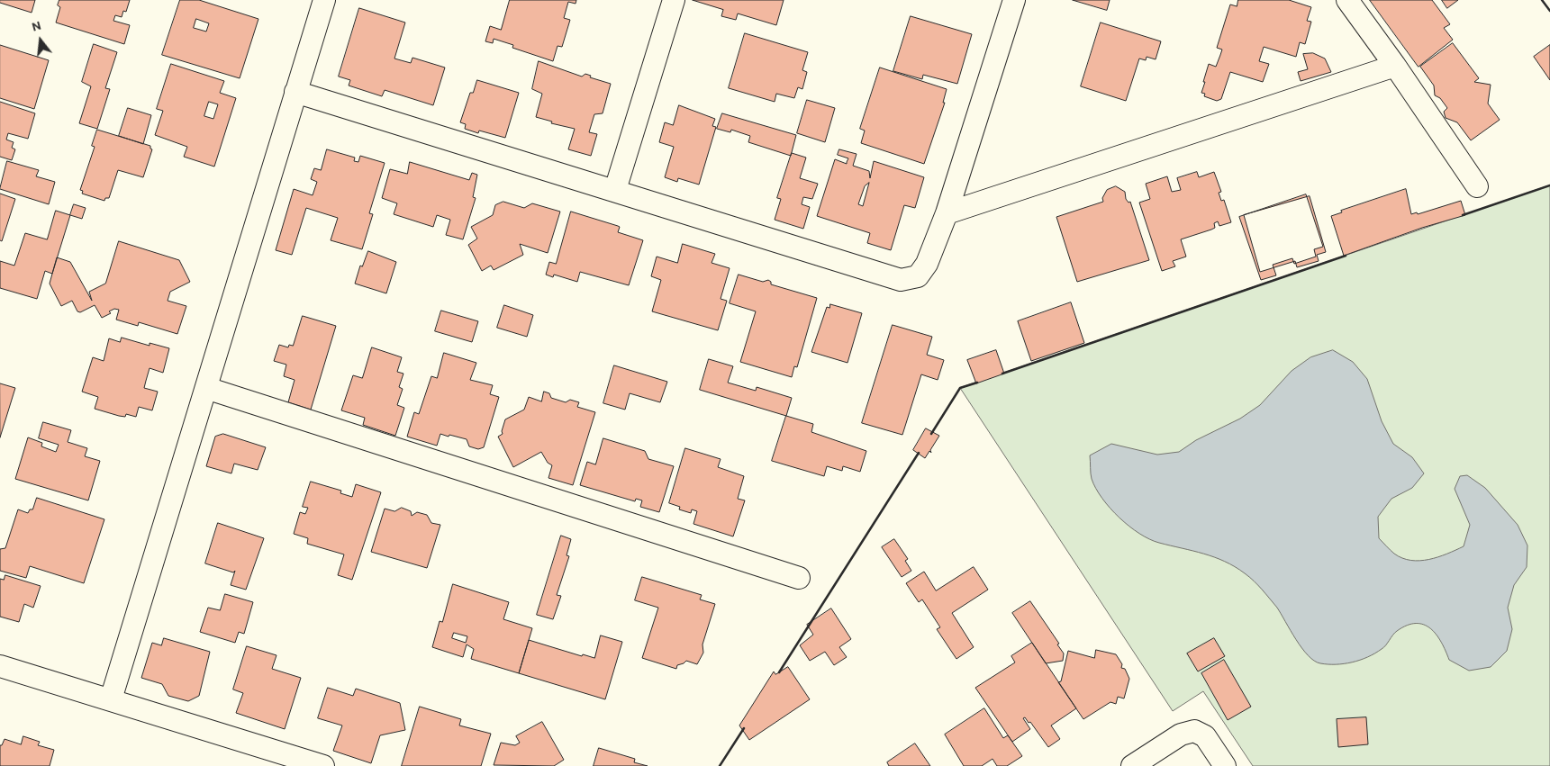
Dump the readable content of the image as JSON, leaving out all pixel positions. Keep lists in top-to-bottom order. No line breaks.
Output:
{"north":"top"}
